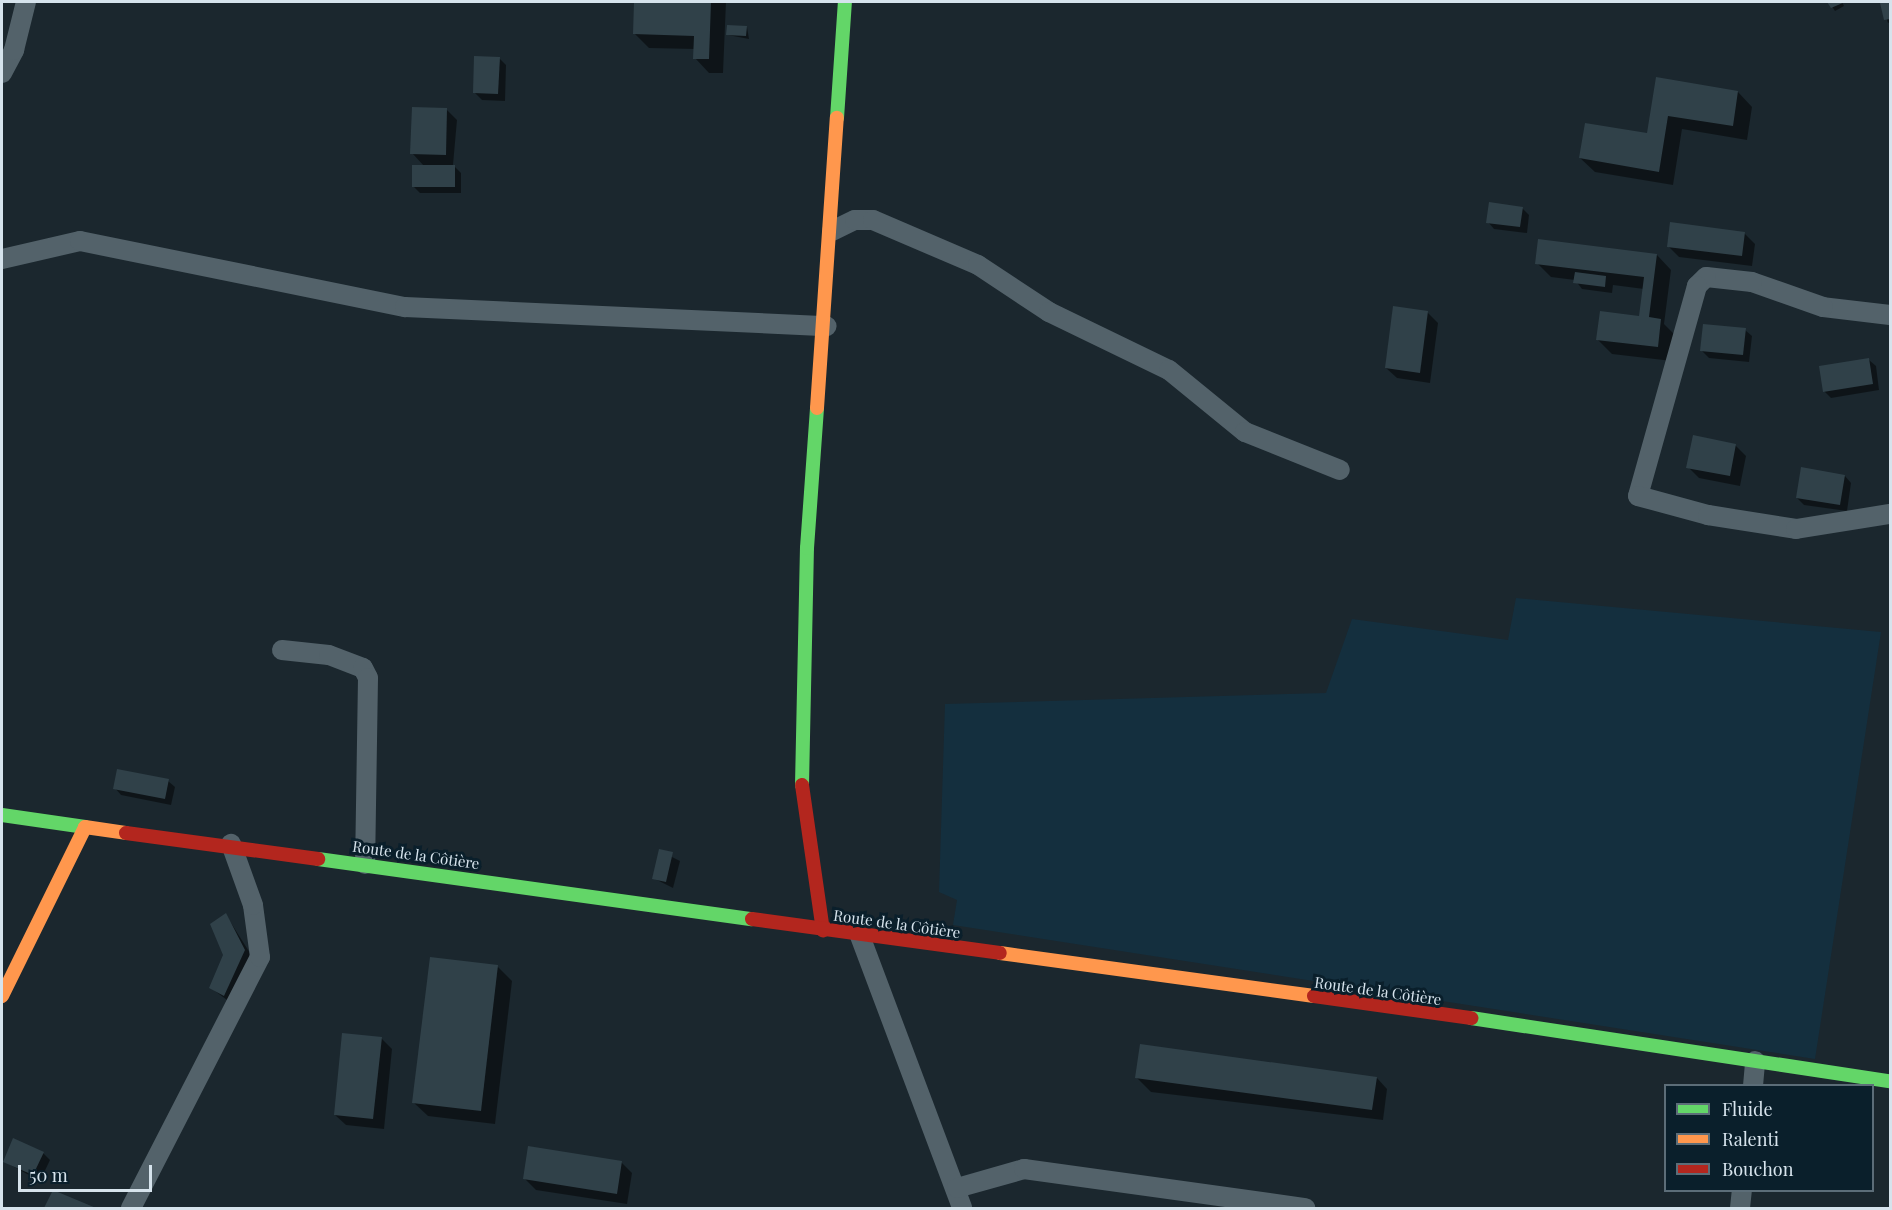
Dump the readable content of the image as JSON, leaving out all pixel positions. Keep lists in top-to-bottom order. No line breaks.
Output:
{"streets":{"main road":["Route de la Côtière"]},"legend":["Fluide","Ralenti","Bouchon"],"scale_bar":"50 m"}
